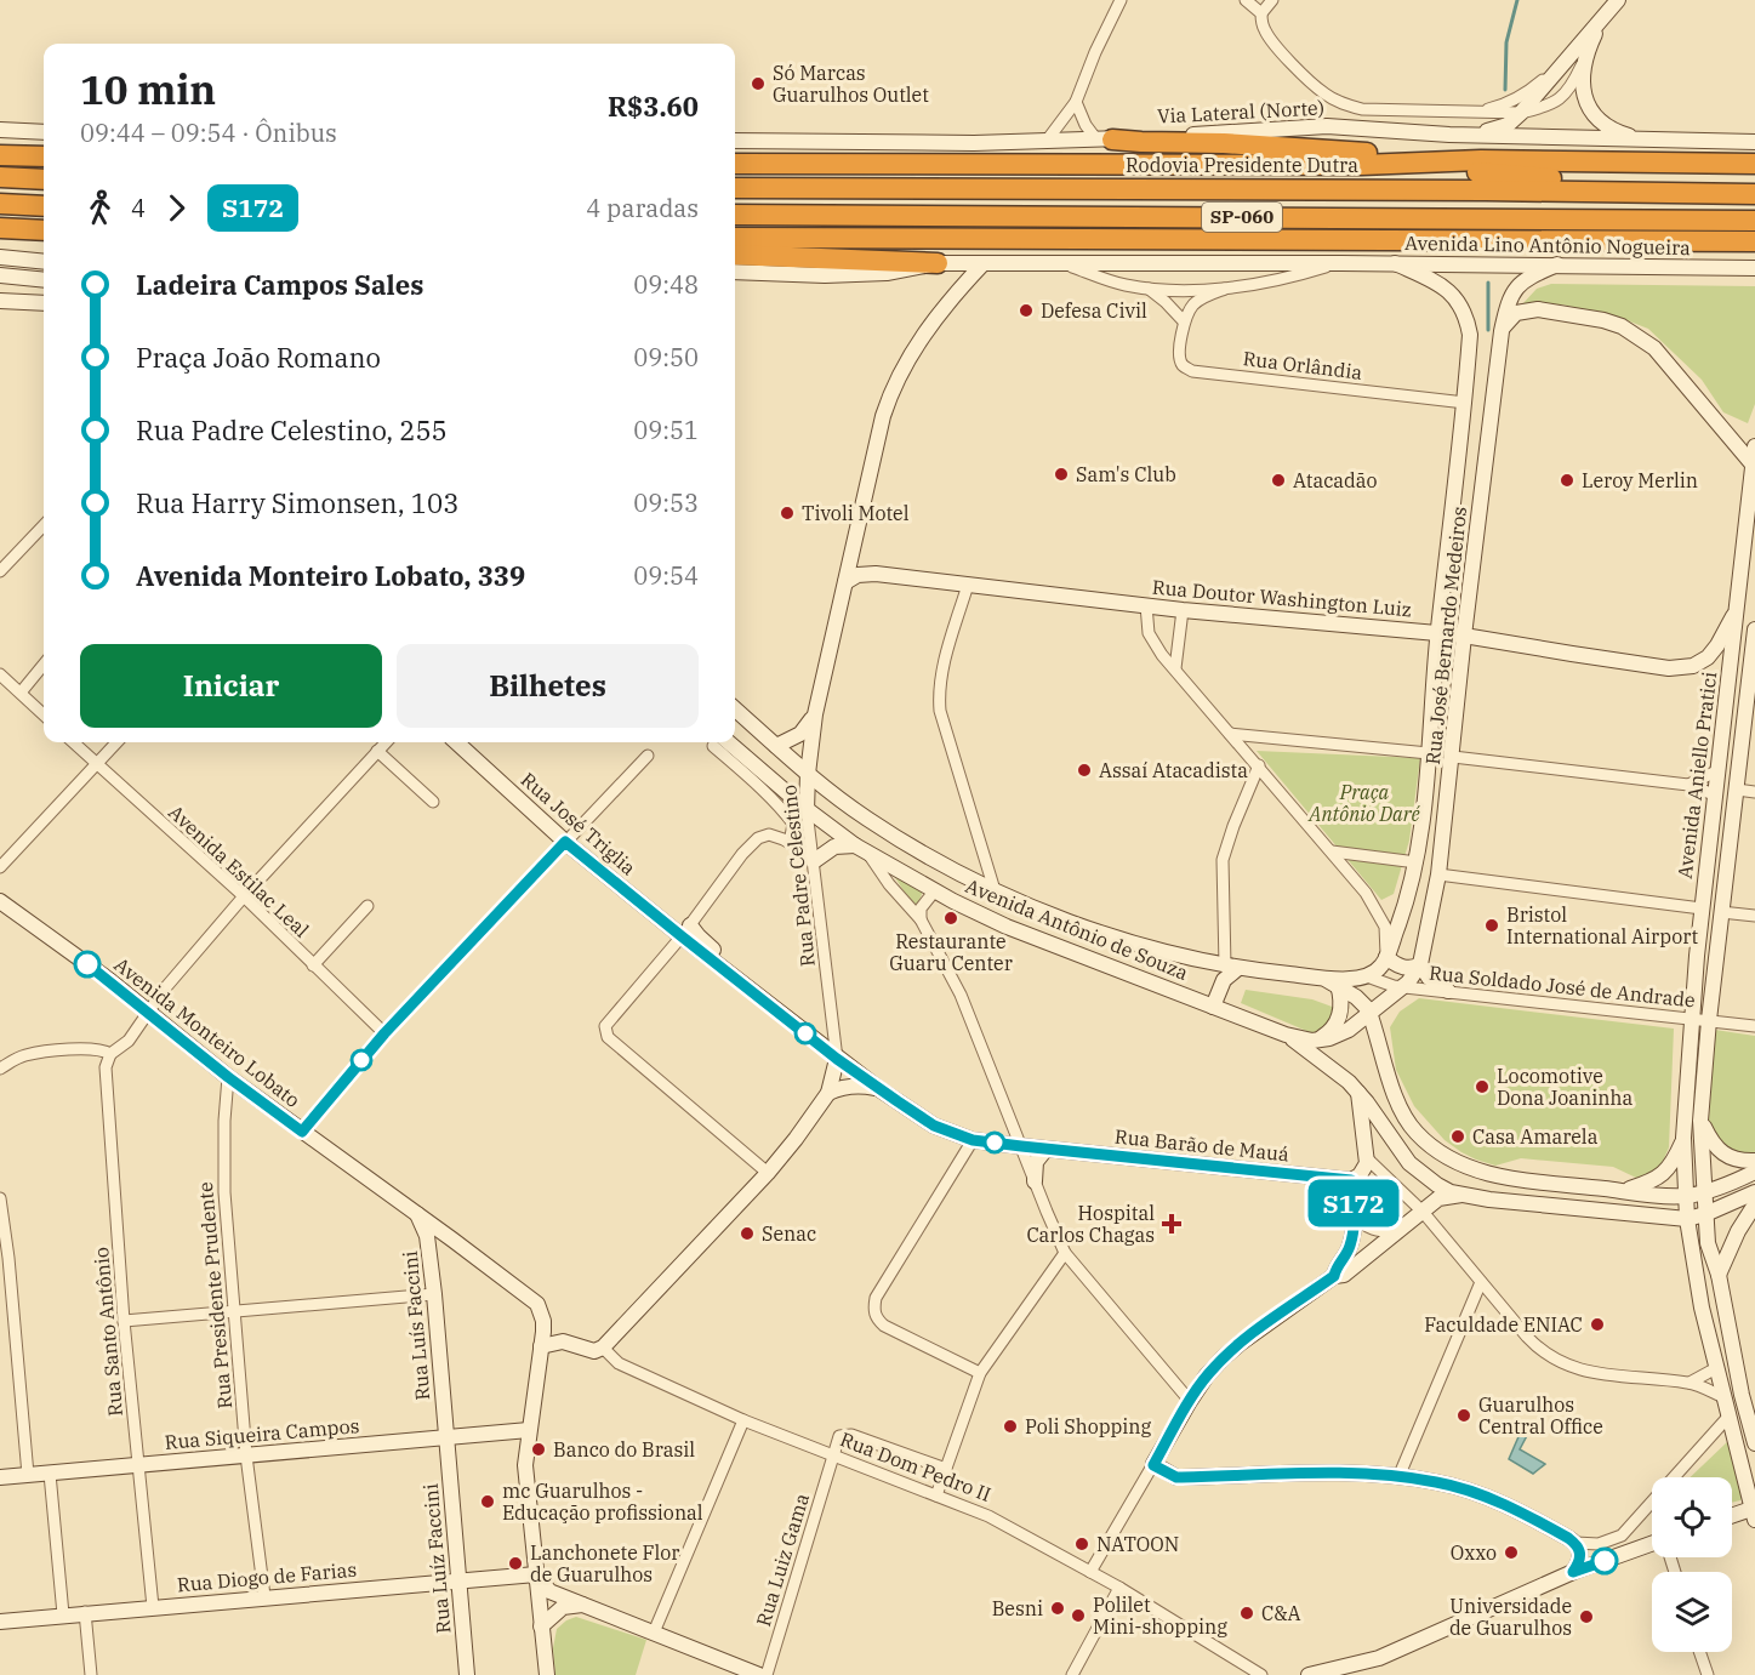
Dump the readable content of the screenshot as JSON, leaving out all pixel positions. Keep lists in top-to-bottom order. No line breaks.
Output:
{"streets":{"highway":["Rodovia Presidente Dutra","SP-060"],"main road":["Via Lateral (Norte)","Avenida Lino Antônio Nogueira","Rua Doutor Washington Luiz","Rua José Bernardo Medeiros","Avenida Aniello Pratici","Rua José Triglia","Rua Padre Celestino","Avenida Antônio de Souza","Avenida Monteiro Lobato","Rua Barão de Mauá","Rua Luís Faccini","Rua Siqueira Campos","Rua Luíz Faccini","Rua Diogo de Farias"],"street":["Rua Orlândia","Avenida Estilac Leal","Rua Soldado José de Andrade","Rua Presidente Prudente","Rua Santo Antônio","Rua Dom Pedro II","Rua Luiz Gama"]},"crossings":[["Rodovia Presidente Dutra","SP-060"],["Avenida Lino Antônio Nogueira","Rua José Bernardo Medeiros"],["Avenida Lino Antônio Nogueira","Rua Padre Celestino"],["Rua Orlândia","Rua José Bernardo Medeiros"],["Rua Doutor Washington Luiz","Rua José Bernardo Medeiros"],["Rua Doutor Washington Luiz","Avenida Aniello Pratici"],["Rua Doutor Washington Luiz","Rua Padre Celestino"],["Rua José Bernardo Medeiros","Avenida Antônio de Souza"],["Rua José Bernardo Medeiros","Rua Soldado José de Andrade"],["Avenida Aniello Pratici","Avenida Antônio de Souza"],["Avenida Aniello Pratici","Rua Soldado José de Andrade"],["Rua José Triglia","Rua Padre Celestino"],["Rua José Triglia","Rua Barão de Mauá"],["Rua Padre Celestino","Avenida Antônio de Souza"],["Rua Padre Celestino","Rua Barão de Mauá"],["Rua Padre Celestino","Rua Dom Pedro II"],["Avenida Antônio de Souza","Rua Soldado José de Andrade"],["Avenida Monteiro Lobato","Rua Presidente Prudente"],["Avenida Monteiro Lobato","Rua Luís Faccini"],["Rua Presidente Prudente","Rua Siqueira Campos"],["Rua Presidente Prudente","Rua Diogo de Farias"],["Rua Luís Faccini","Rua Siqueira Campos"],["Rua Luís Faccini","Rua Luíz Faccini"],["Rua Santo Antônio","Rua Siqueira Campos"],["Rua Santo Antônio","Rua Diogo de Farias"],["Rua Siqueira Campos","Rua Luíz Faccini"],["Rua Dom Pedro II","Rua Luiz Gama"],["Rua Luíz Faccini","Rua Diogo de Farias"]],"parks":["Praça Antônio Daré"],"places":{"other":["Só Marcas Guarulhos Outlet","Defesa Civil","Sam's Club","Atacadão","Leroy Merlin","Tivoli Motel","Assaí Atacadista","Restaurante Guaru Center","Bristol International Airport","Locomotive Dona Joaninha","Casa Amarela","Senac","Faculdade ENIAC","Guarulhos Central Office","Poli Shopping","Banco do Brasil","mc Guarulhos - Educação profissional","NATOON","Oxxo","Lanchonete Flor de Guarulhos","Besni","C&A","Polilet Mini-shopping","Universidade de Guarulhos"],"health":["Hospital Carlos Chagas"]},"lines":["bus line S172"],"page":{"on_map":"S172","heading":["10 min","09:44 – 09:54 · Ônibus","R$3.60"],"legs":["4","S172","4 paradas"],"list":[{"name":"Ladeira Campos Sales","value":"09:48"},{"name":"Praça João Romano","value":"09:50"},{"name":"Rua Padre Celestino, 255","value":"09:51"},{"name":"Rua Harry Simonsen, 103","value":"09:53"},{"name":"Avenida Monteiro Lobato, 339","value":"09:54"}],"buttons":["Iniciar","Bilhetes"]}}
